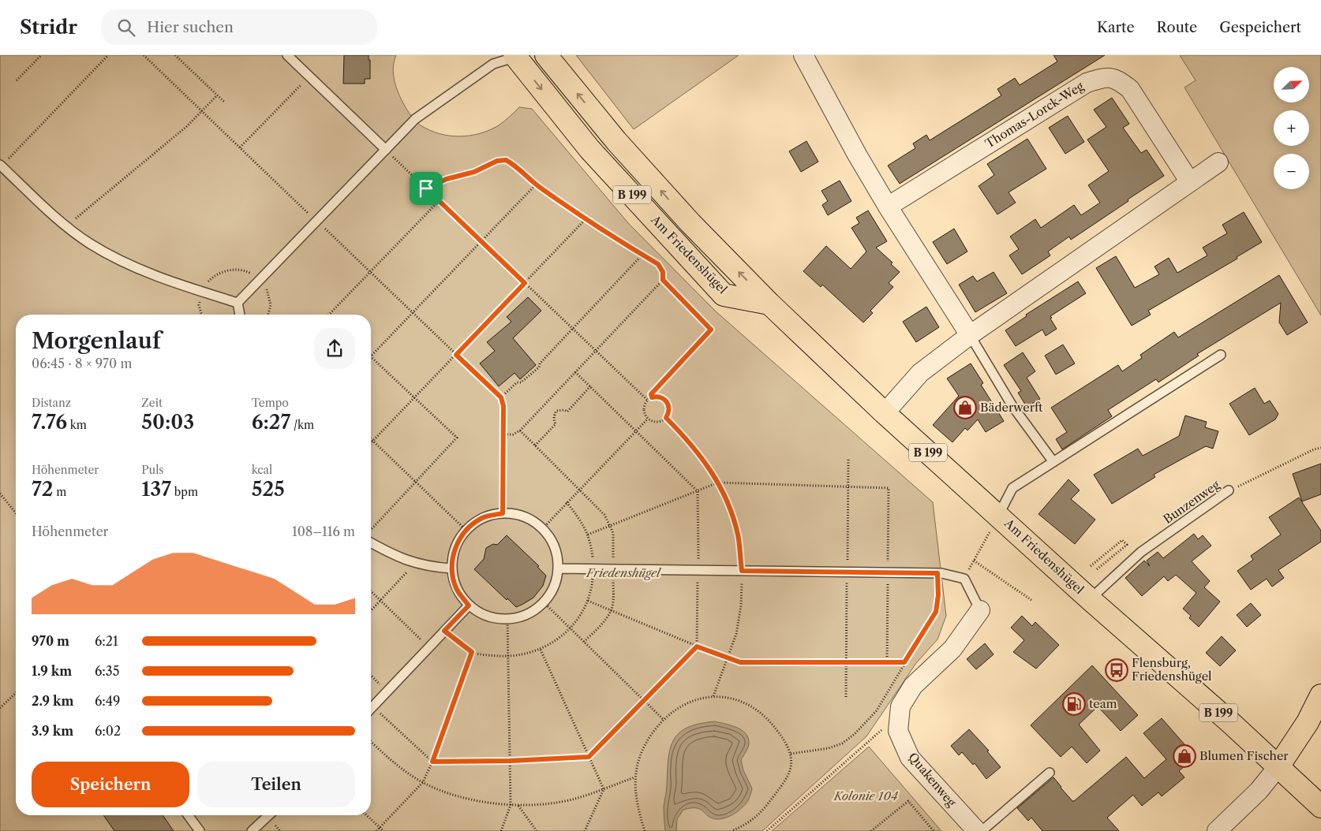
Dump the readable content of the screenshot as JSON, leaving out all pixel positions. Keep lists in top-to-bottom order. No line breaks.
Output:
{"streets":{"main road":["B 199","Am Friedenshügel"],"street":["Thomas-Lorck-Weg","Quakenweg"],"lane":["Bunzenweg"]},"crossings":[["Am Friedenshügel","Bunzenweg"]],"parks":["Friedenshügel","Kolonie 104"],"places":{"shop":["Bäderwerft","Blumen Fischer"],"bus stop":["Flensburg, Friedenshügel"],"fuel station":["team"]},"north":"top right","page":{"header":"Stridr","search":"Hier suchen","nav":["Karte","Route","Gespeichert"],"map_buttons":["+","−"],"heading":["Morgenlauf","06:45 · 8 × 970 m"],"stats":[["Distanz","7.76 km"],["Zeit","50:03"],["Tempo","6:27 /km"],["Höhenmeter","72 m"],["Puls","137 bpm"],["kcal","525"]],"chart":["Höhenmeter","108–116 m"],"list":[{"name":"970 m","note":"6:21"},{"name":"1.9 km","note":"6:35"},{"name":"2.9 km","note":"6:49"},{"name":"3.9 km","note":"6:02"}],"buttons":["Speichern","Teilen"]}}
